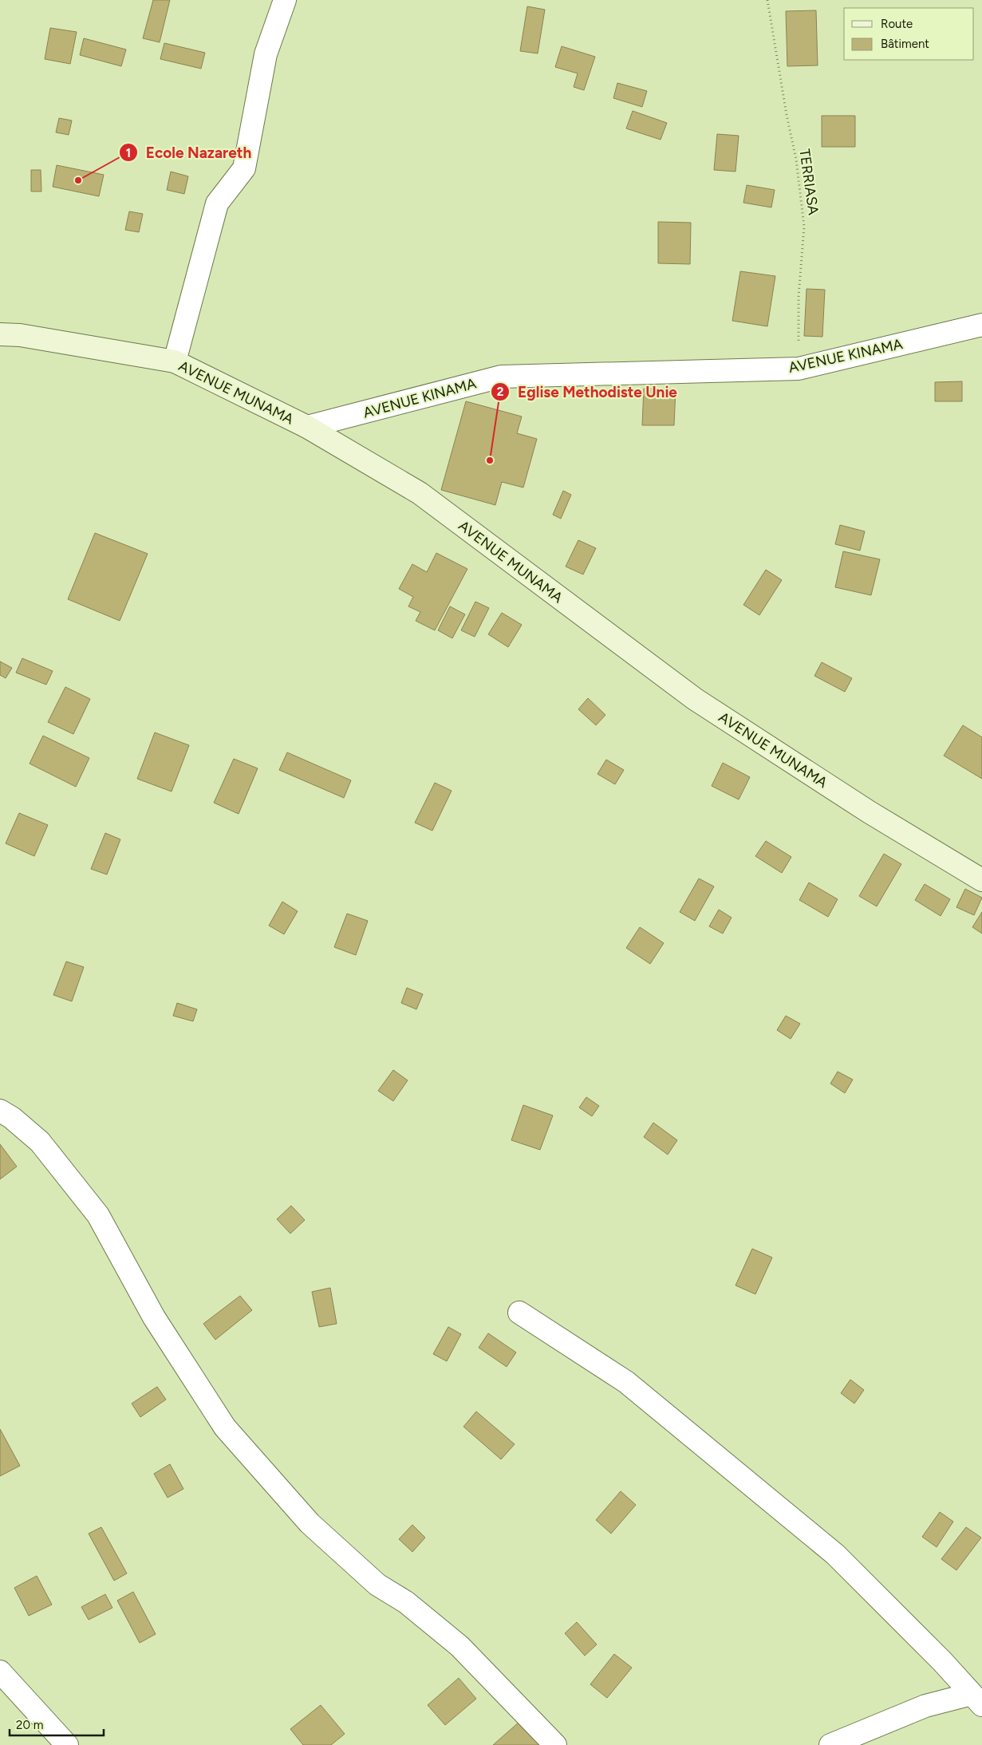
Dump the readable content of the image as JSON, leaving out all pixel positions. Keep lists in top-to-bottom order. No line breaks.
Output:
{"streets":{"street":["AVENUE KINAMA","AVENUE MUNAMA"],"path":["TERRIASA"]},"crossings":[["TERRIASA","AVENUE KINAMA"],["AVENUE KINAMA","AVENUE MUNAMA"]],"places":["Ecole Nazareth","Eglise Methodiste Unie"],"legend":["Route","Bâtiment"],"scale_bar":"20 m"}
